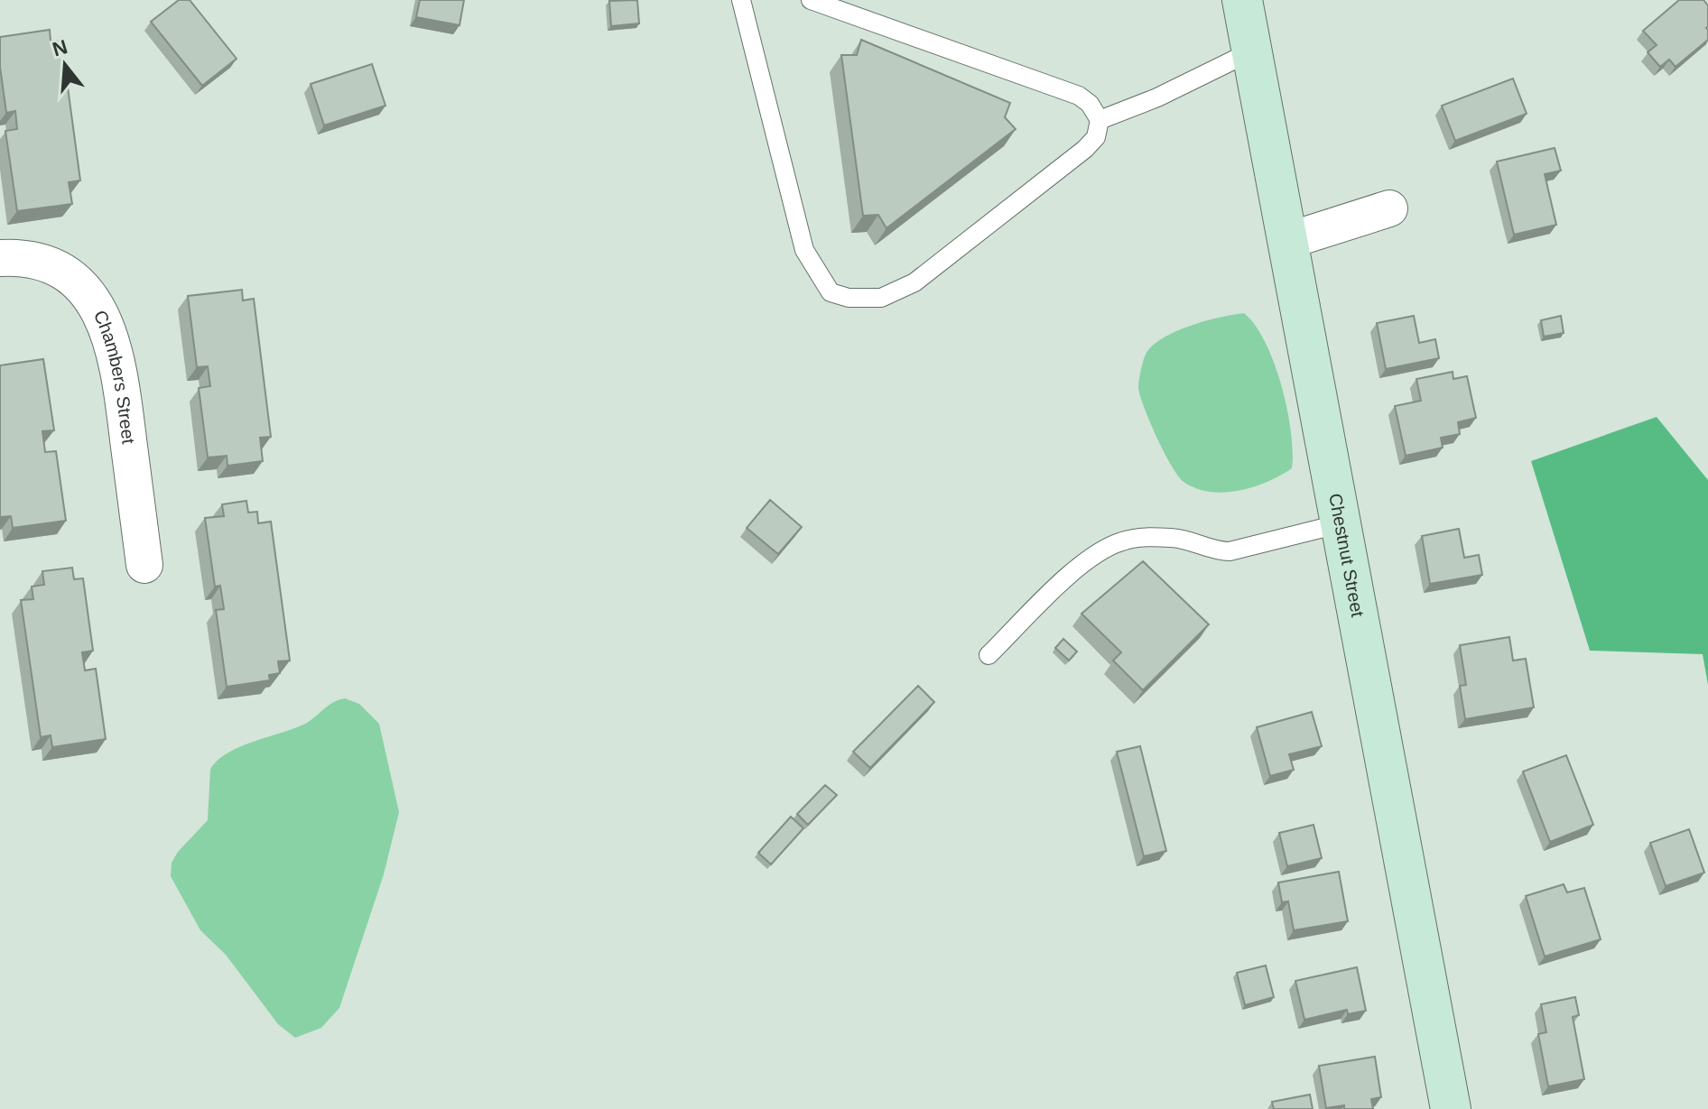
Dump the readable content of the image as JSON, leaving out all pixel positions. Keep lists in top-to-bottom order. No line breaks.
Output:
{"streets":{"main road":["Chestnut Street"],"street":["Chambers Street"]},"north":"top"}
